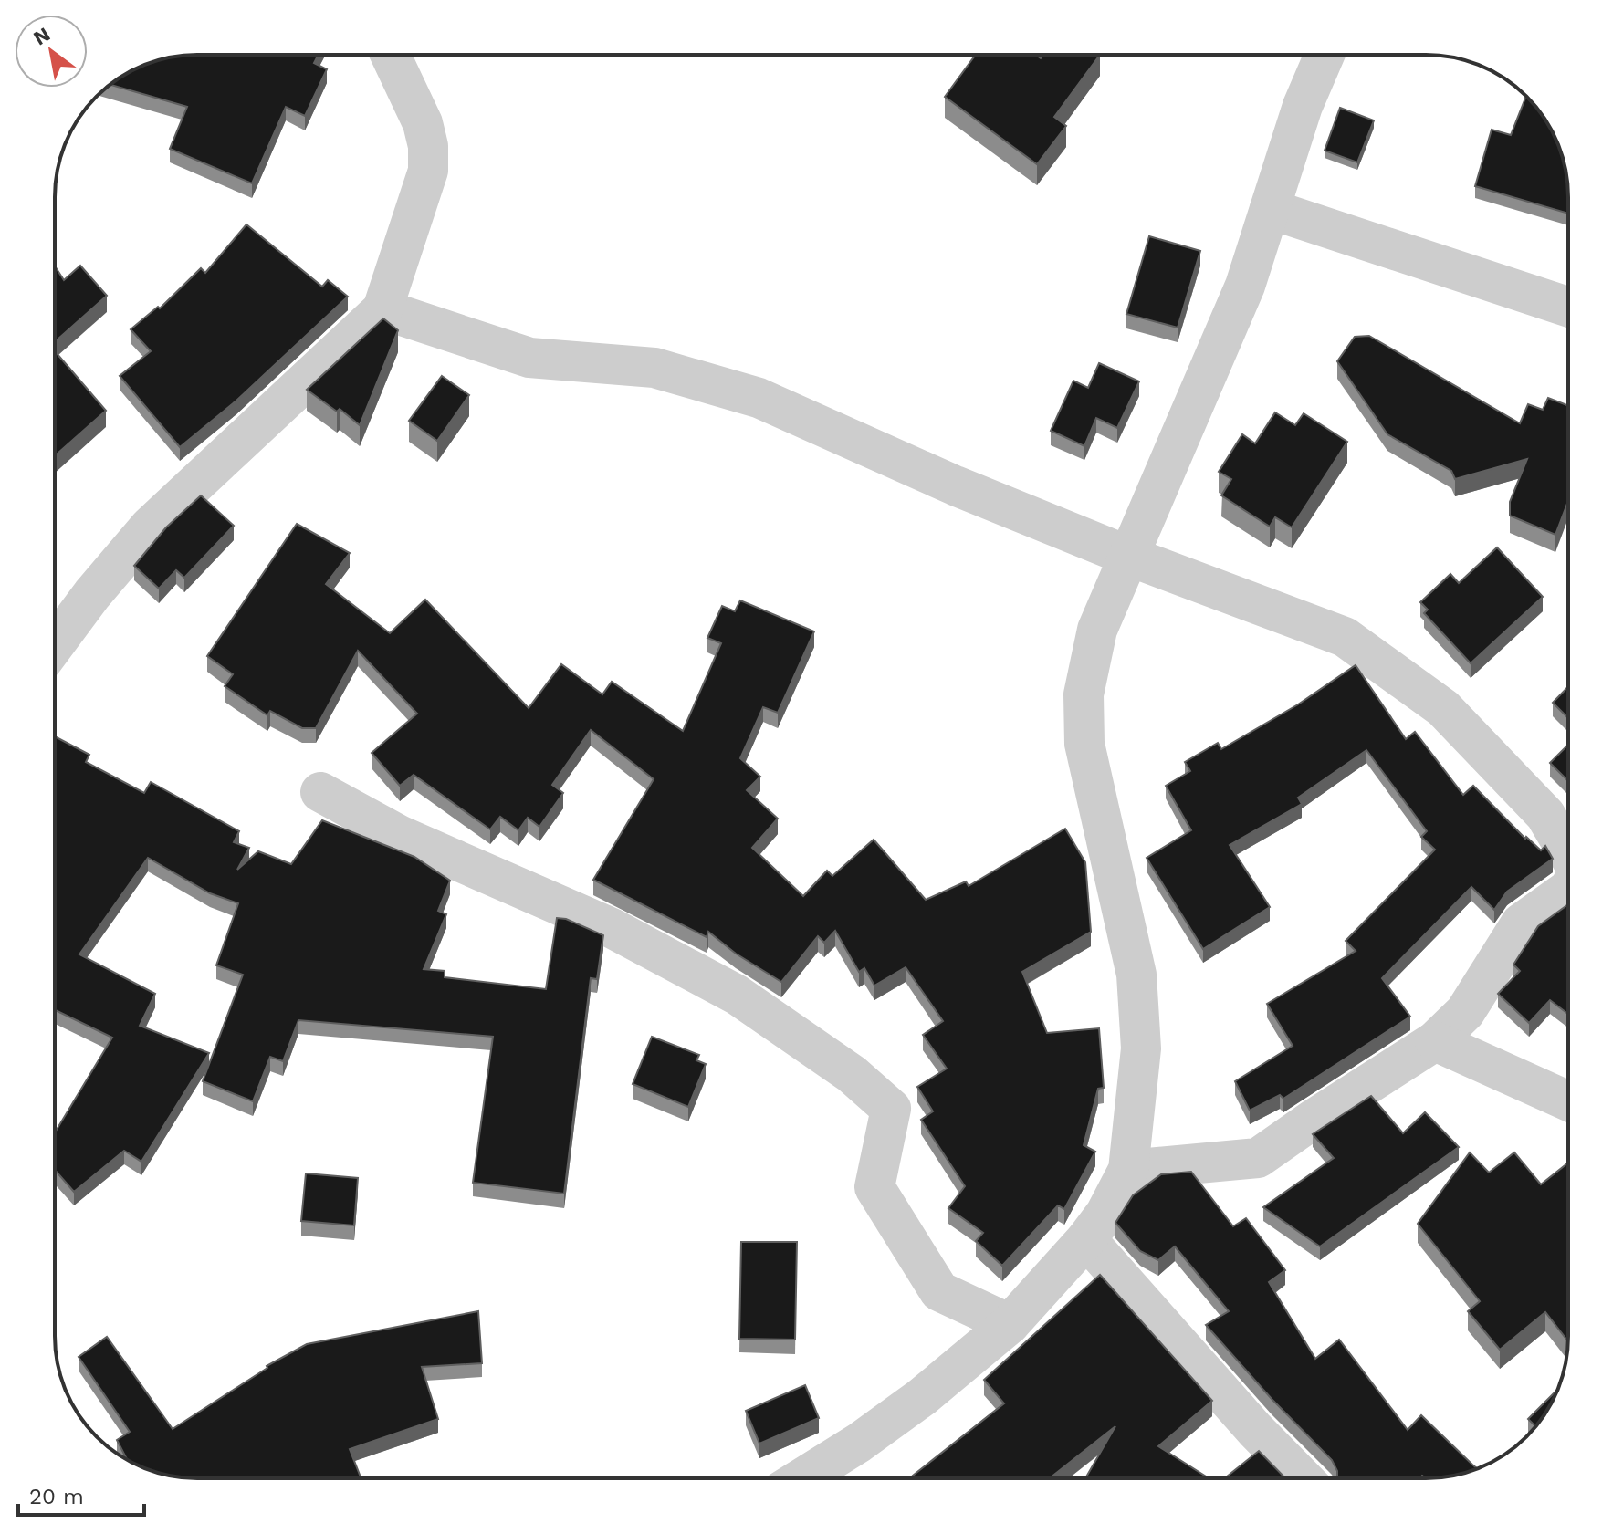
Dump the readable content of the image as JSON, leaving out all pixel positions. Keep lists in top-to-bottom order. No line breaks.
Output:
{"scale_bar":"20 m","north":"top left"}
